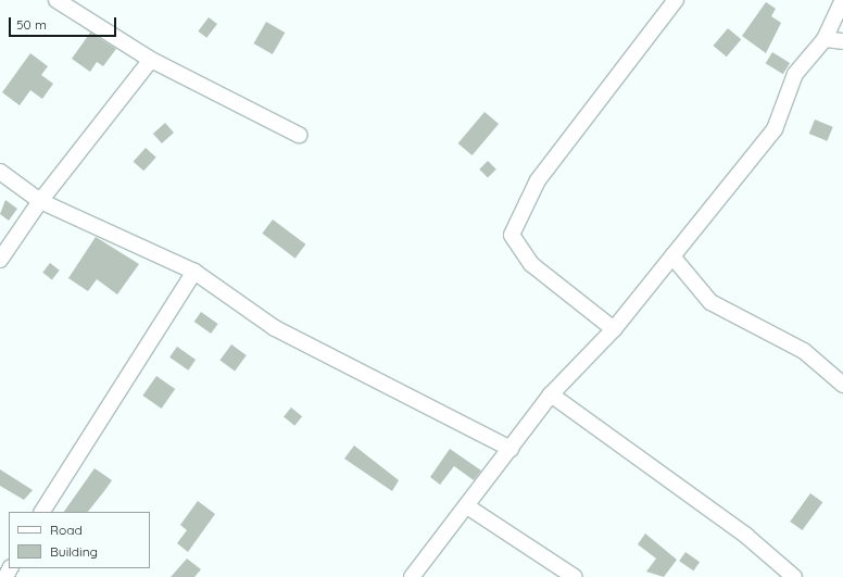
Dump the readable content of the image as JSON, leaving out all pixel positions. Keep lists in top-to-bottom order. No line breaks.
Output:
{"legend":["Road","Building"],"scale_bar":"50 m"}
